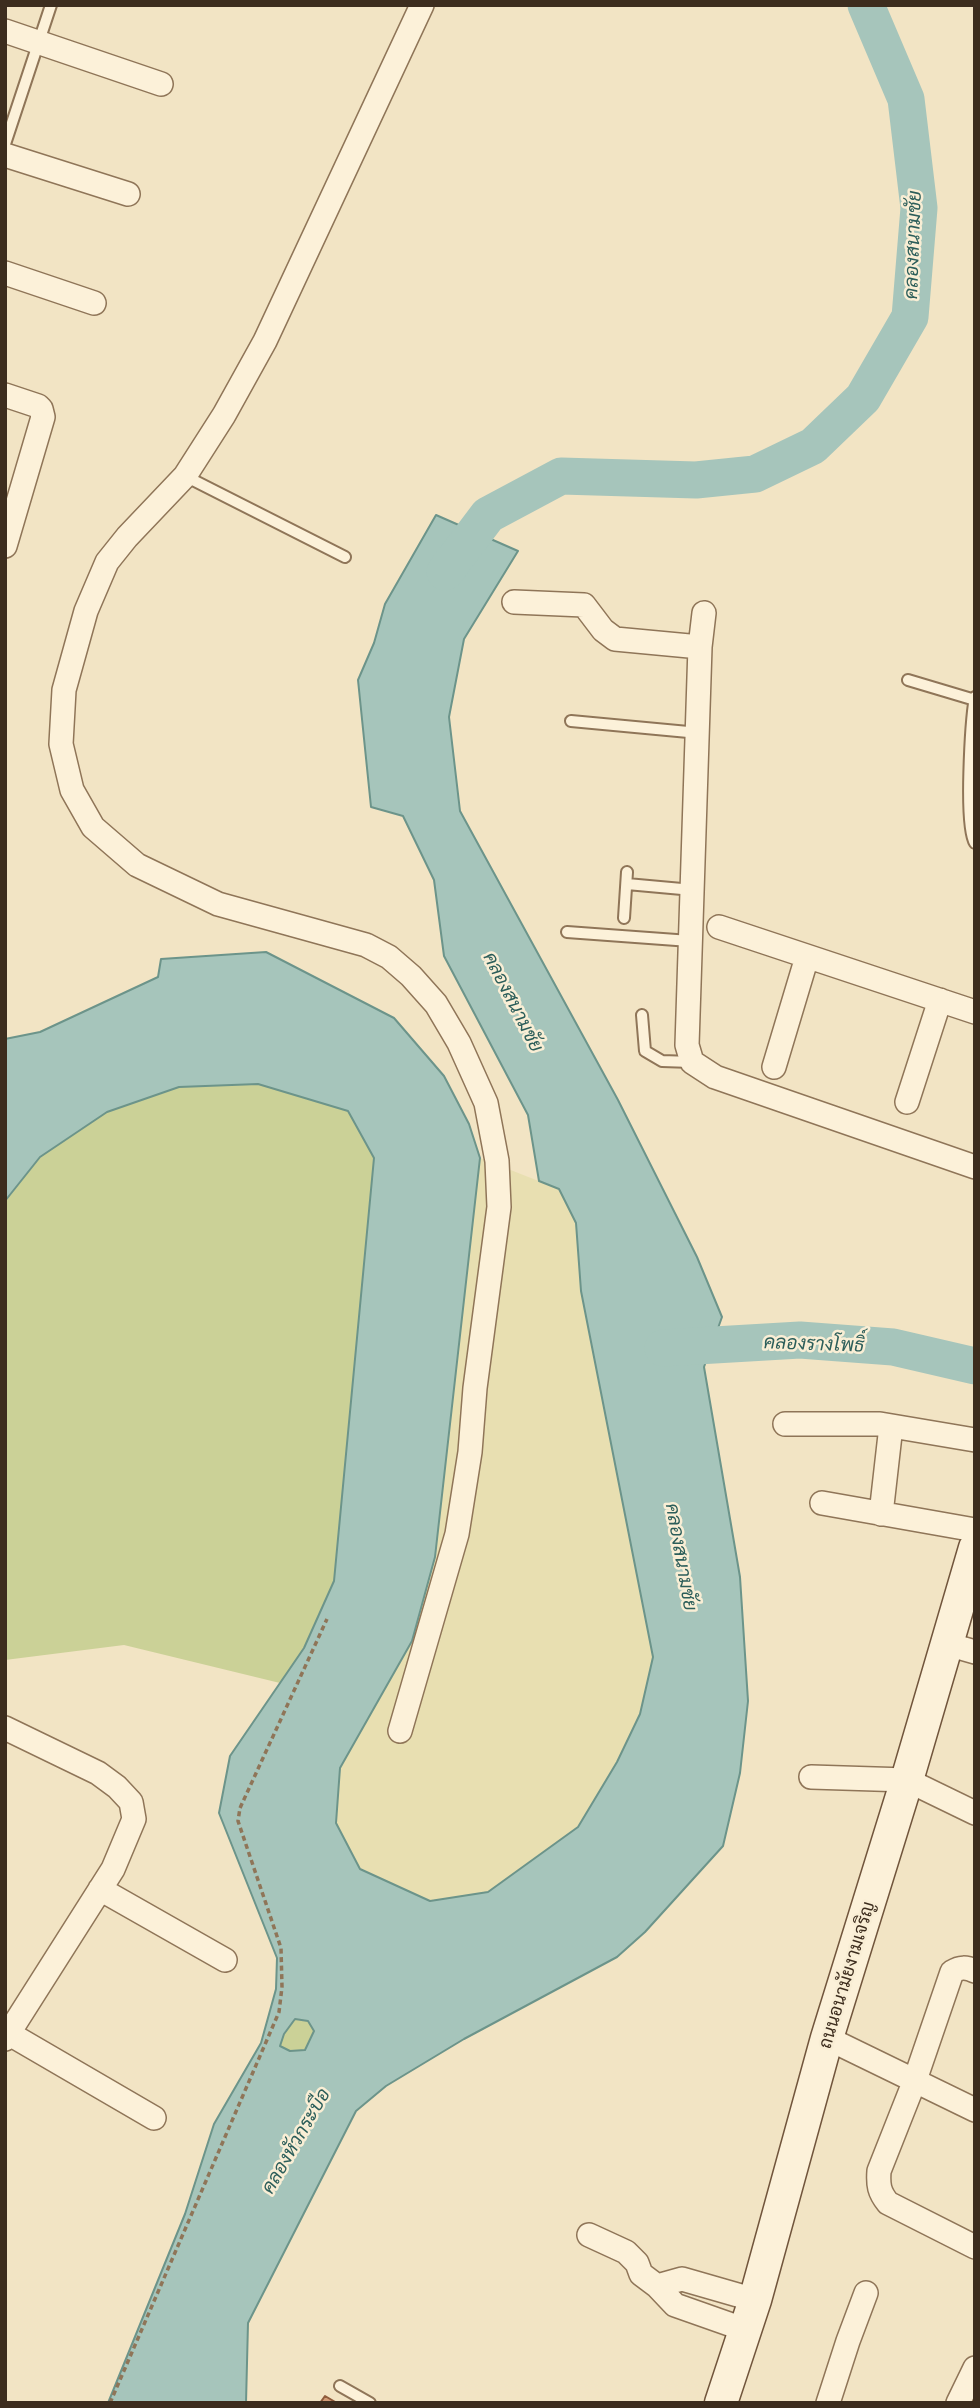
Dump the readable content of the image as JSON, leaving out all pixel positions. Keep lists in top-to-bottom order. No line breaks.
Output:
{"streets":{"street":["ถนนอนามัยงามเจริญ"]},"water":["คลองสนามชัย","คลองรางโพธิ์","คลองหัวกระบือ"]}
